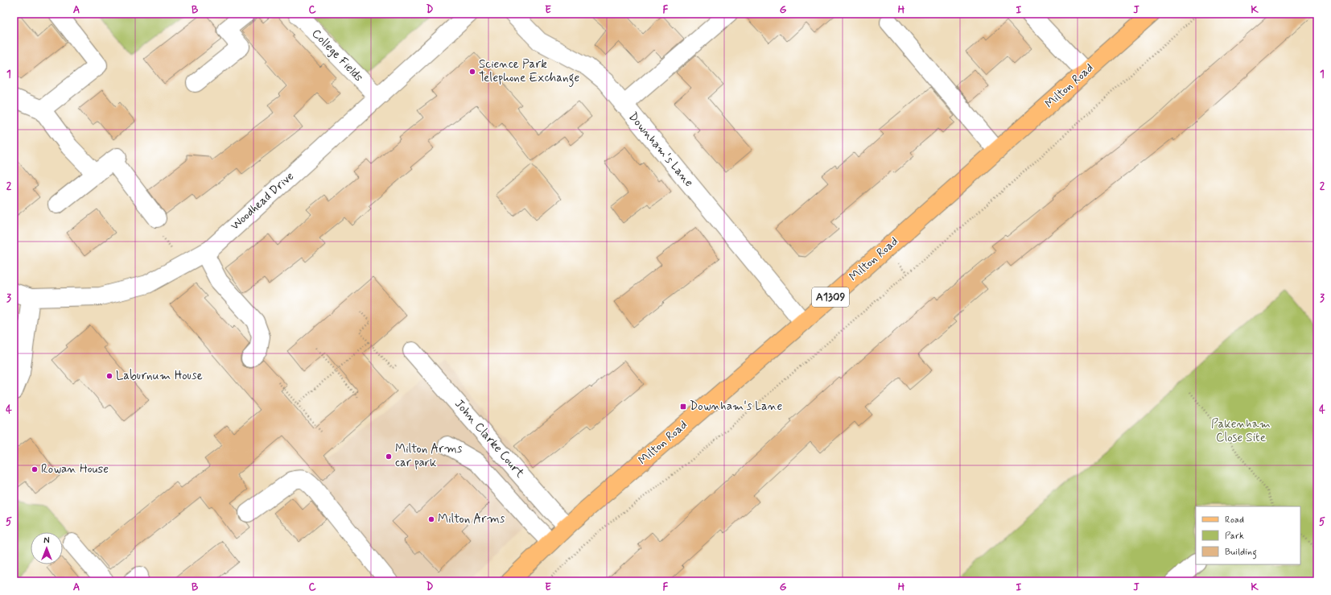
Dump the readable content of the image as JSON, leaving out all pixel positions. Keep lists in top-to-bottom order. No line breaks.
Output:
{"streets":{"main road":["Milton Road","A1309"],"street":["College Fields","Downham's Lane","Woodhead Drive","John Clarke Court"]},"crossings":[["College Fields","Woodhead Drive"],["Milton Road","Downham's Lane"],["Milton Road","John Clarke Court"]],"parks":["Pakenham Close Site"],"places":{"other":["Science Park Telephone Exchange","Laburnum House","Milton Arms car park","Rowan House","Milton Arms"],"transit":["Downham's Lane"]},"legend":["Road","Park","Building"],"north":"top","grid":{"columns":["A","B","C","D","E","F","G","H","I","J","K"],"rows":["1","2","3","4","5"]}}
